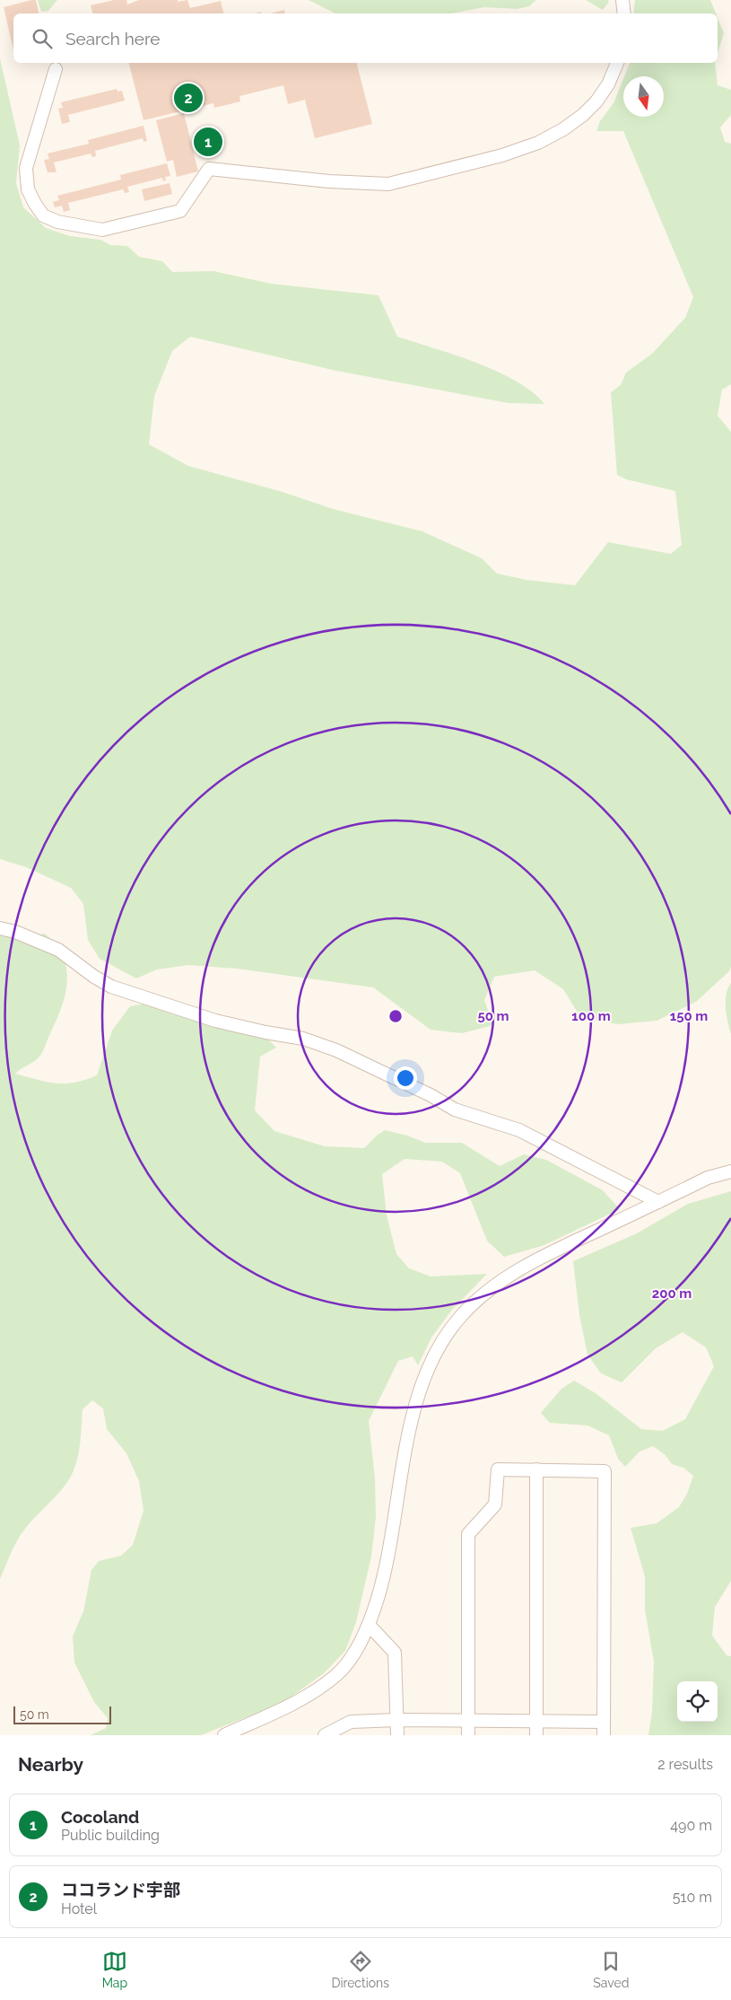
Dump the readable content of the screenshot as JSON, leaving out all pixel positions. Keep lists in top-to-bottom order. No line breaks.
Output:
{"scale_bar":"50 m","north":"bottom","page":{"search":"Search here","pins":["2","1"],"scale":"50 m","heading":["Nearby","2 results"],"list":[{"mark":"1","name":"Cocoland","note":"Public building","value":"490 m"},{"mark":"2","name":"ココランド宇部","note":"Hotel","value":"510 m"}],"nav":["Map","Directions","Saved"]},"rings":["50 m","100 m","150 m","200 m"]}
